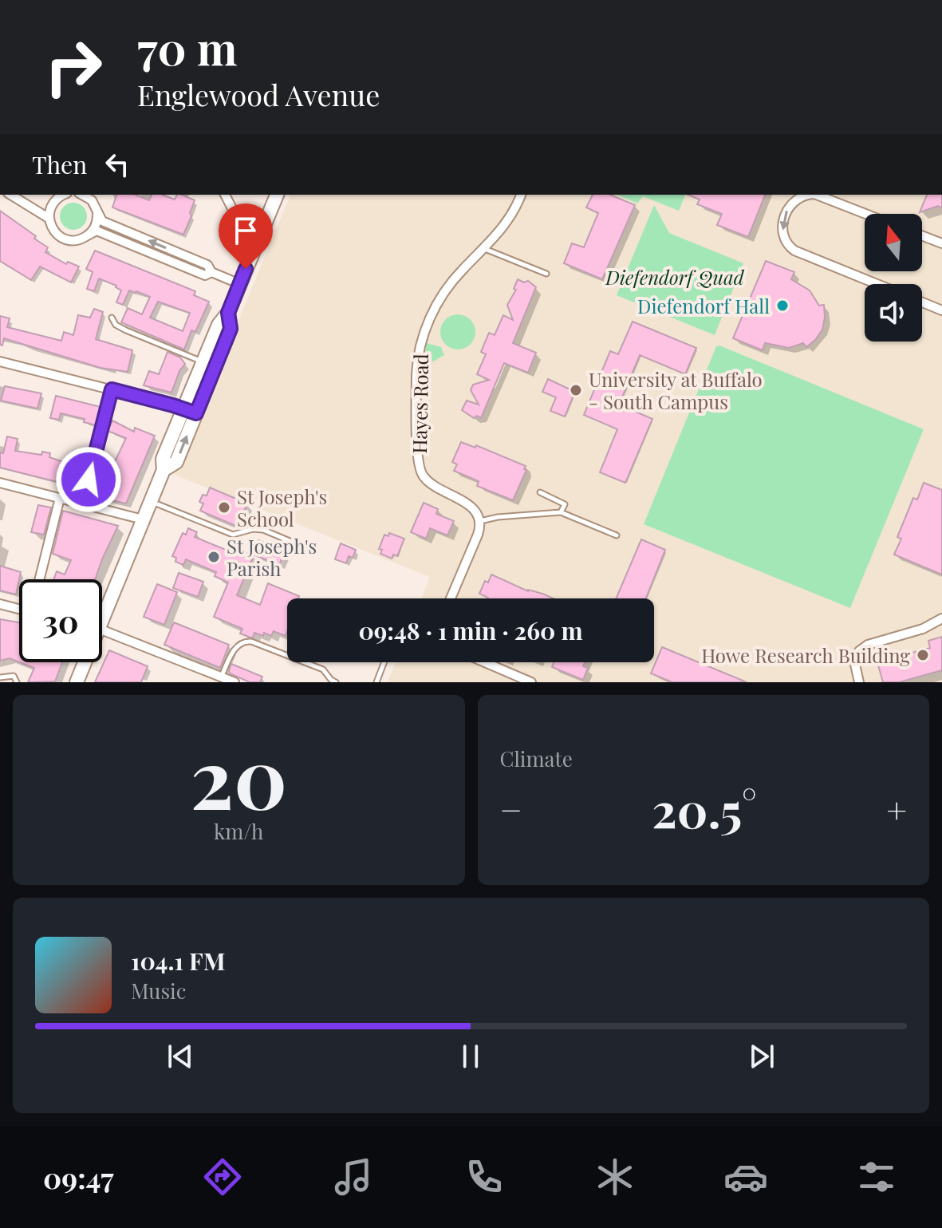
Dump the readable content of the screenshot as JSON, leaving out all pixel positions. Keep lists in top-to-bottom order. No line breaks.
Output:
{"streets":{"street":["Hayes Road"]},"parks":["Diefendorf Quad"],"places":["Diefendorf Hall","University at Buffalo - South Campus","St Joseph's School","St Joseph's Parish","Howe Research Building"],"north":"top","page":{"turn":["70 m","Englewood Avenue"],"then":"Then","limit":"30","trip":"09:48 · 1 min · 260 m","tile":[["20","km/h"],"Climate"],"heat":["−","20.5°","+"],"song":["104.1 FM","Music"],"tabs":"09:47"}}
